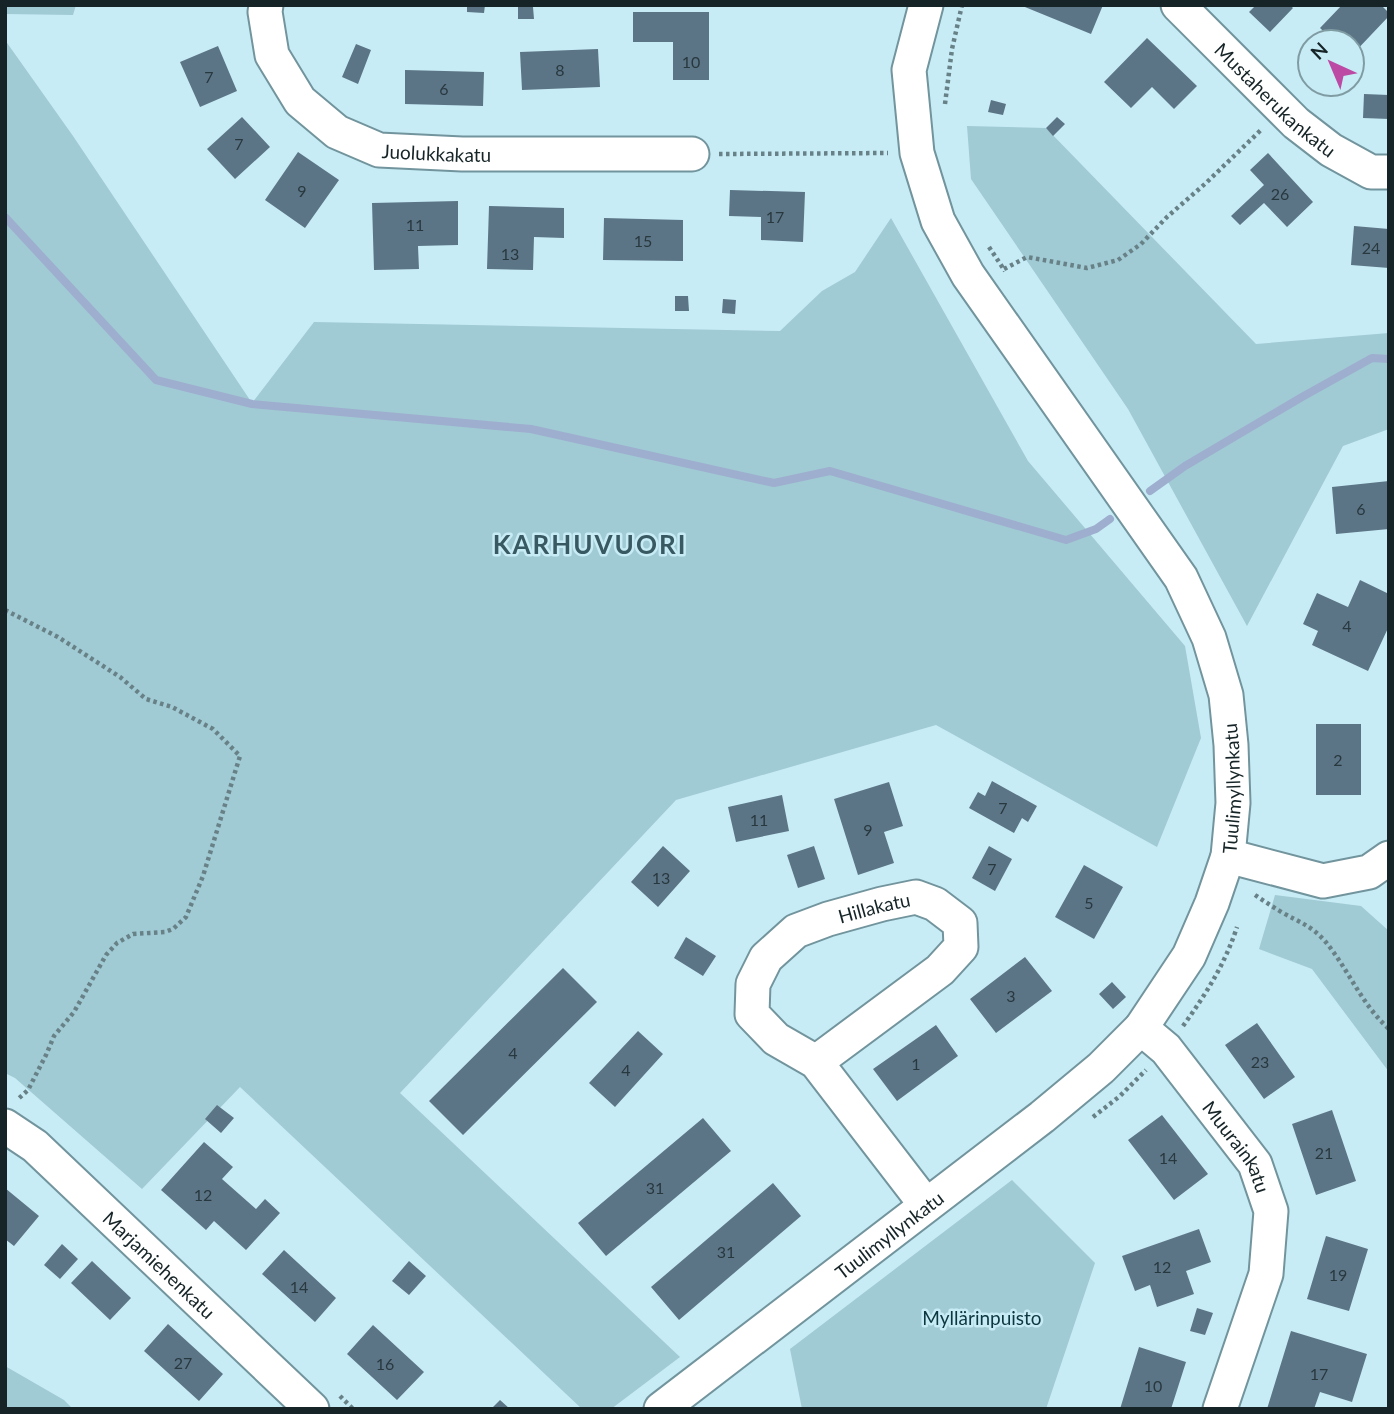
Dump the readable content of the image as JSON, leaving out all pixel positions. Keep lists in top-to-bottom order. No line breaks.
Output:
{"streets":{"street":["Mustaherukankatu","Juolukkakatu","Tuulimyllynkatu","Hillakatu","Muurainkatu","Marjamiehenkatu"]},"crossings":[["Tuulimyllynkatu","Hillakatu"],["Tuulimyllynkatu","Muurainkatu"]],"districts":["KARHUVUORI"],"parks":["Myllärinpuisto"],"house_numbers":["10","8","7","6","7","9","26","17","11","15","24","13","6","4","2","7","11","9","7","13","5","3","4","23","1","4","21","14","31","12","31","12","19","14","27","16","17","10"],"north":"top left"}
